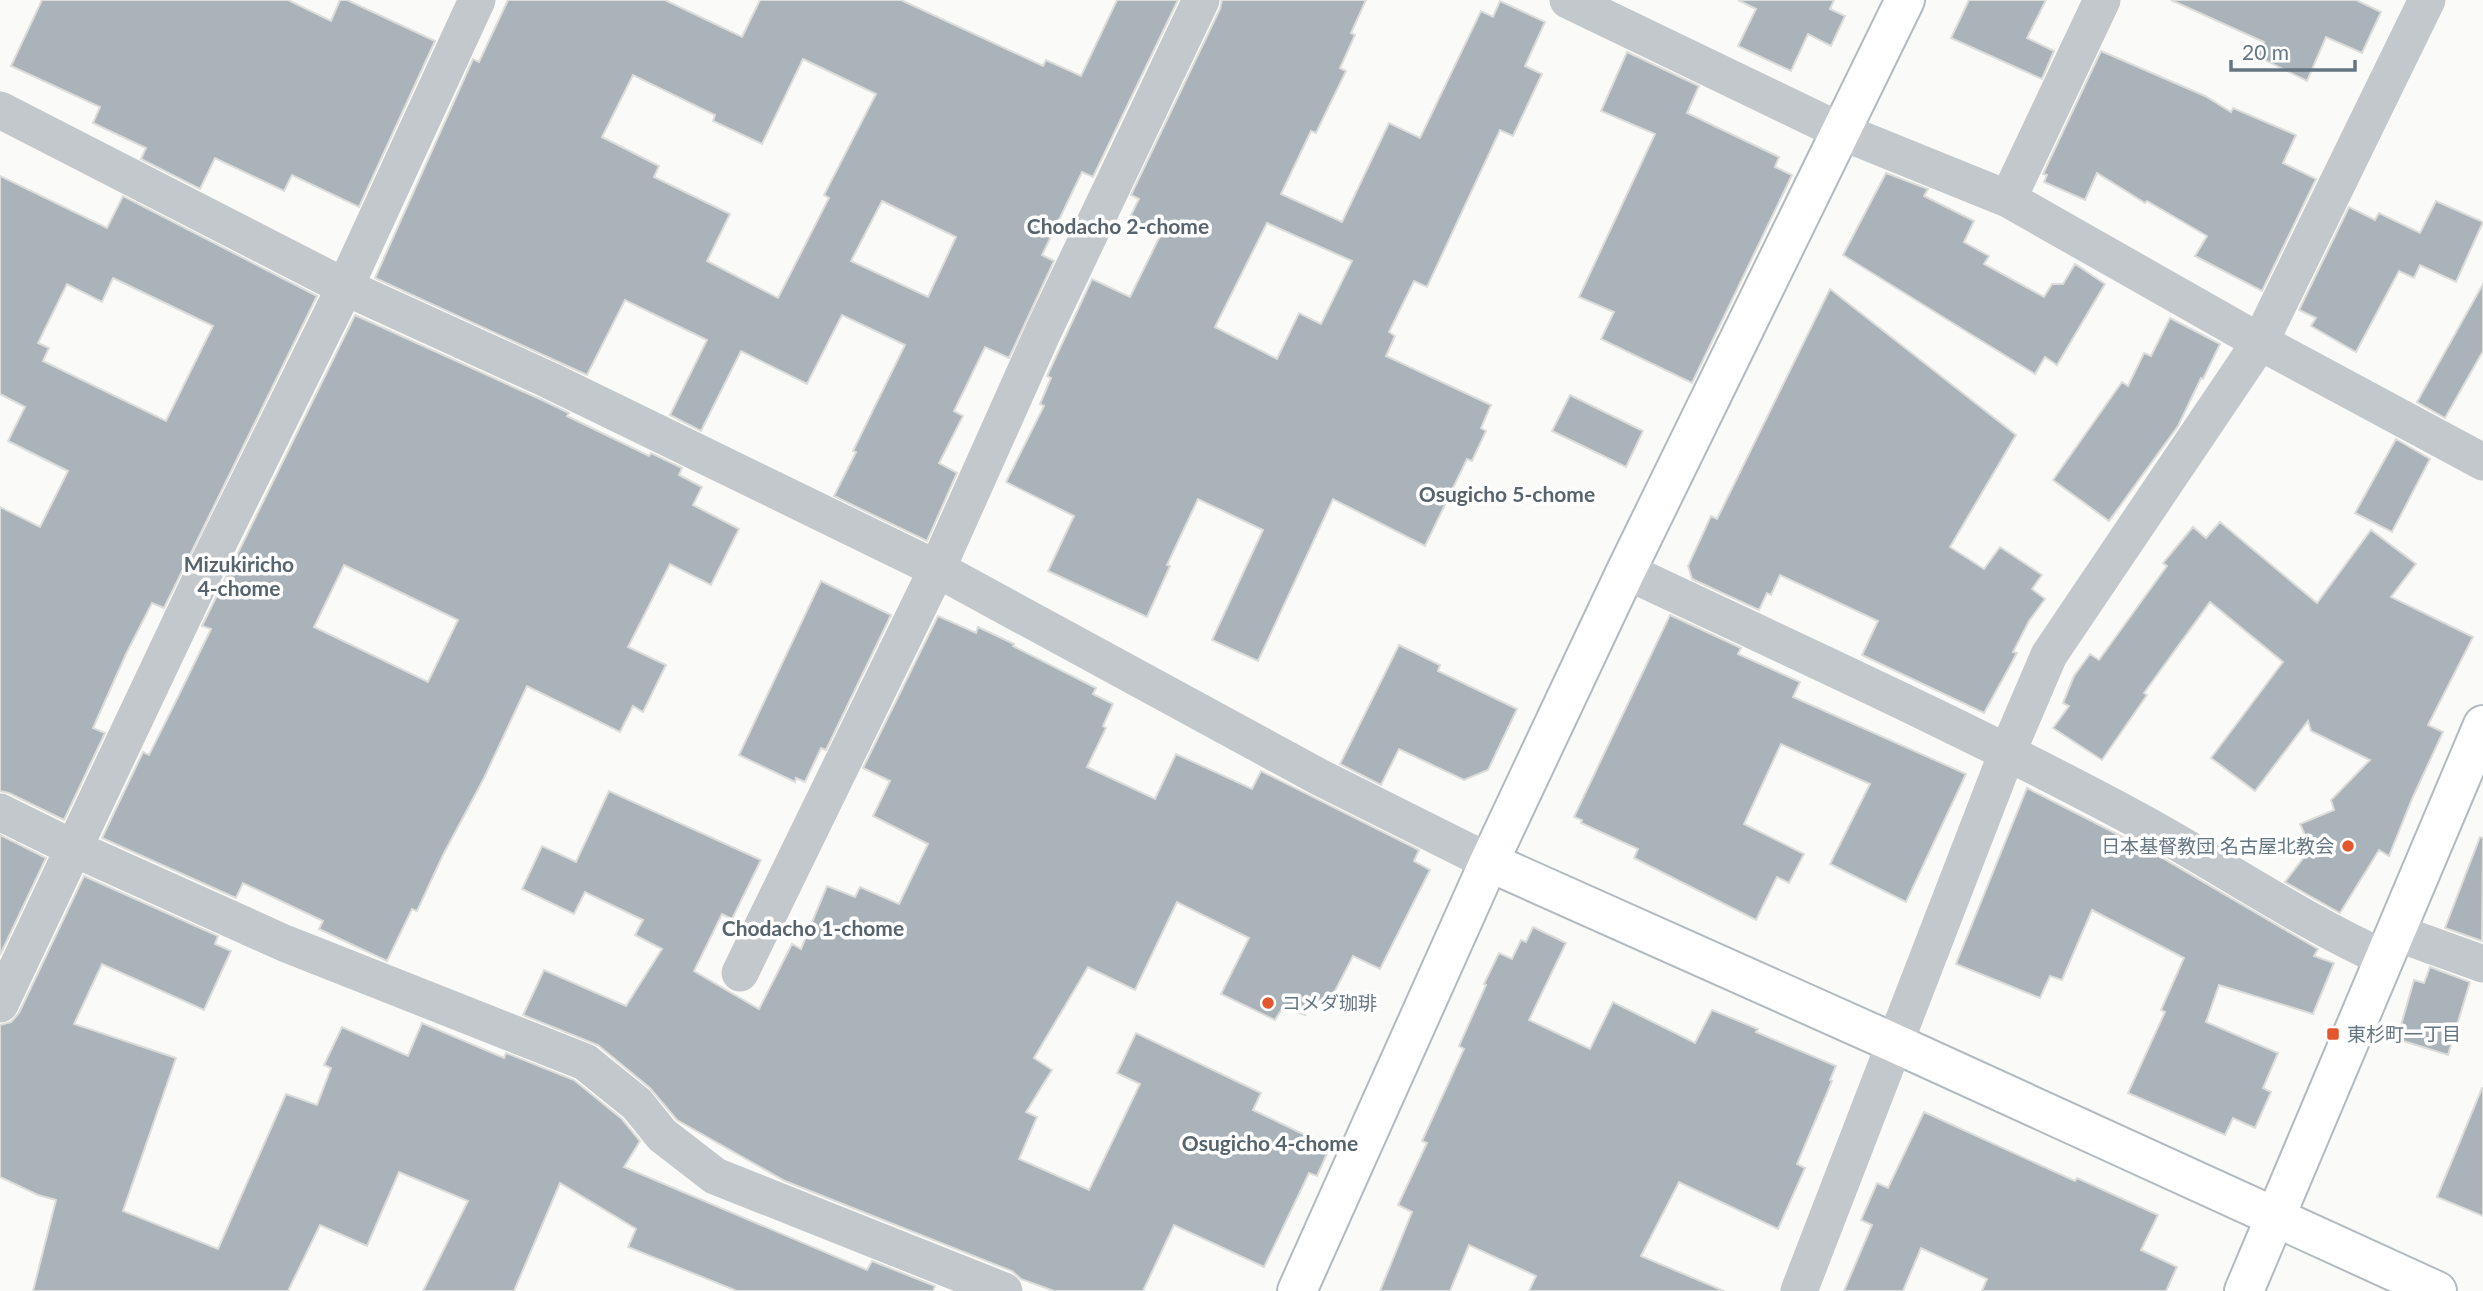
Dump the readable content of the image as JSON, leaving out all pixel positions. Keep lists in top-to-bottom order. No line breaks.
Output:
{"districts":["Chodacho 2-chome","Osugicho 5-chome","Mizukiricho 4-chome","Chodacho 1-chome","Osugicho 4-chome"],"places":{"other":["日本基督教団 名古屋北教会","コメダ珈琲"],"transit":["東杉町一丁目"]},"scale_bar":"20 m"}
